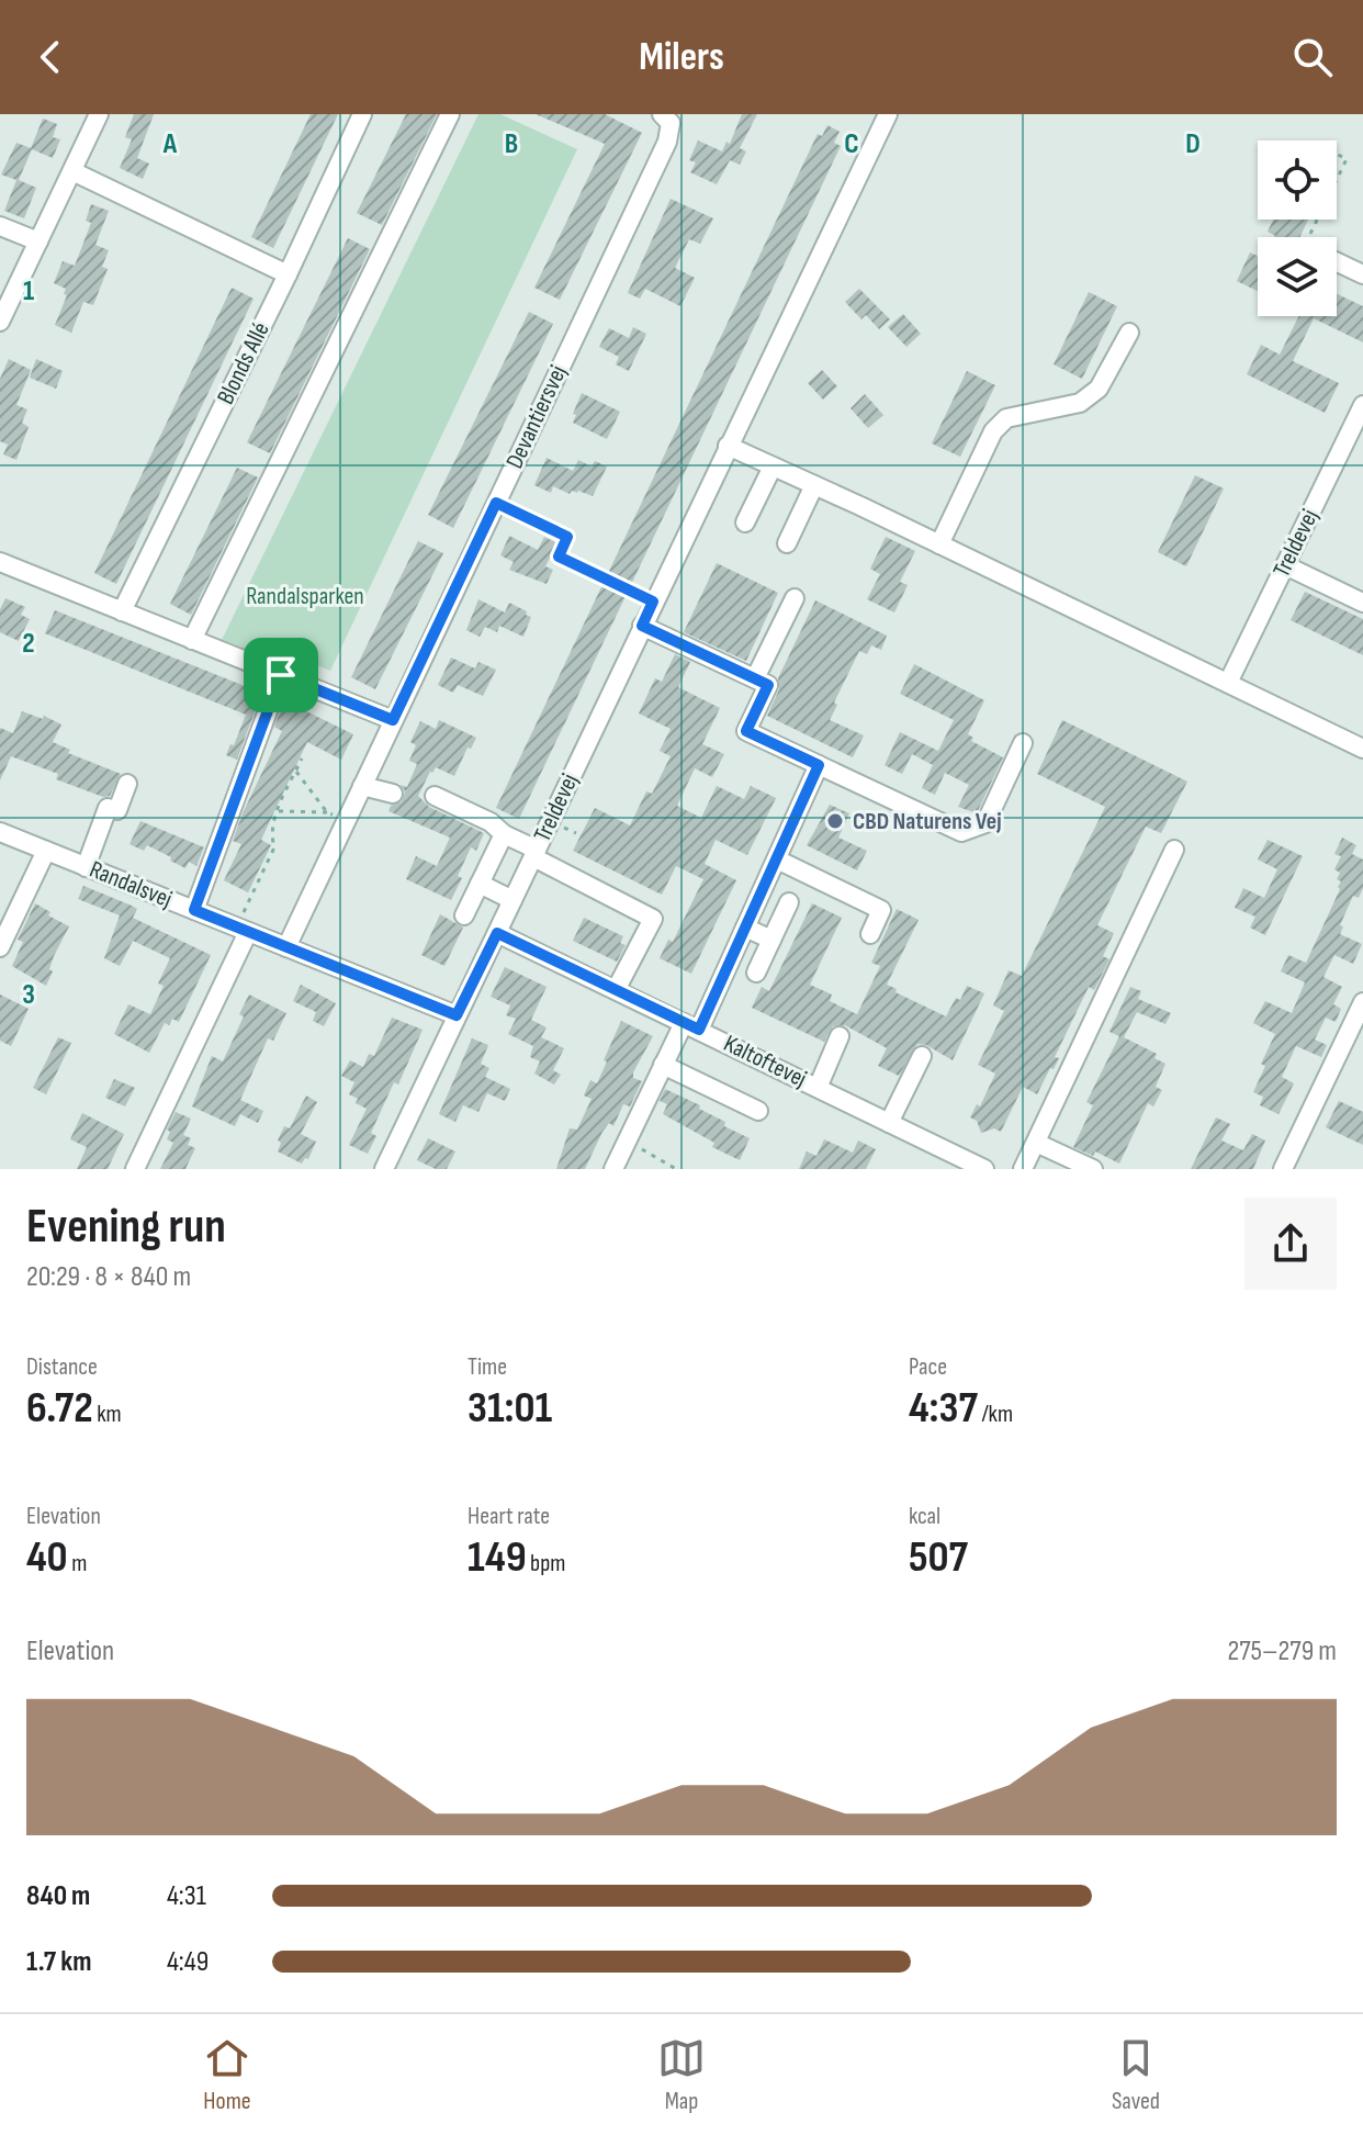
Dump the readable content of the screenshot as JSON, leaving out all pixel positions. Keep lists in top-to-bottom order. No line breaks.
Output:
{"streets":{"street":["Blonds Allé","Devantiersvej","Treldevej","Randalsvej","Kaltoftevej"]},"crossings":[["Devantiersvej","Randalsvej"],["Treldevej","Randalsvej"],["Treldevej","Kaltoftevej"]],"parks":["Randalsparken"],"places":["CBD Naturens Vej"],"page":{"header":"Milers","heading":["Evening run","20:29 · 8 × 840 m"],"stats":[["Distance","6.72 km"],["Time","31:01"],["Pace","4:37 /km"],["Elevation","40 m"],["Heart rate","149 bpm"],["kcal","507"]],"chart":["Elevation","275–279 m"],"list":[{"name":"840 m","note":"4:31"},{"name":"1.7 km","note":"4:49"}],"tabs":["Home","Map","Saved"]},"grid":{"columns":["A","B","C","D"],"rows":["1","2","3"]}}
